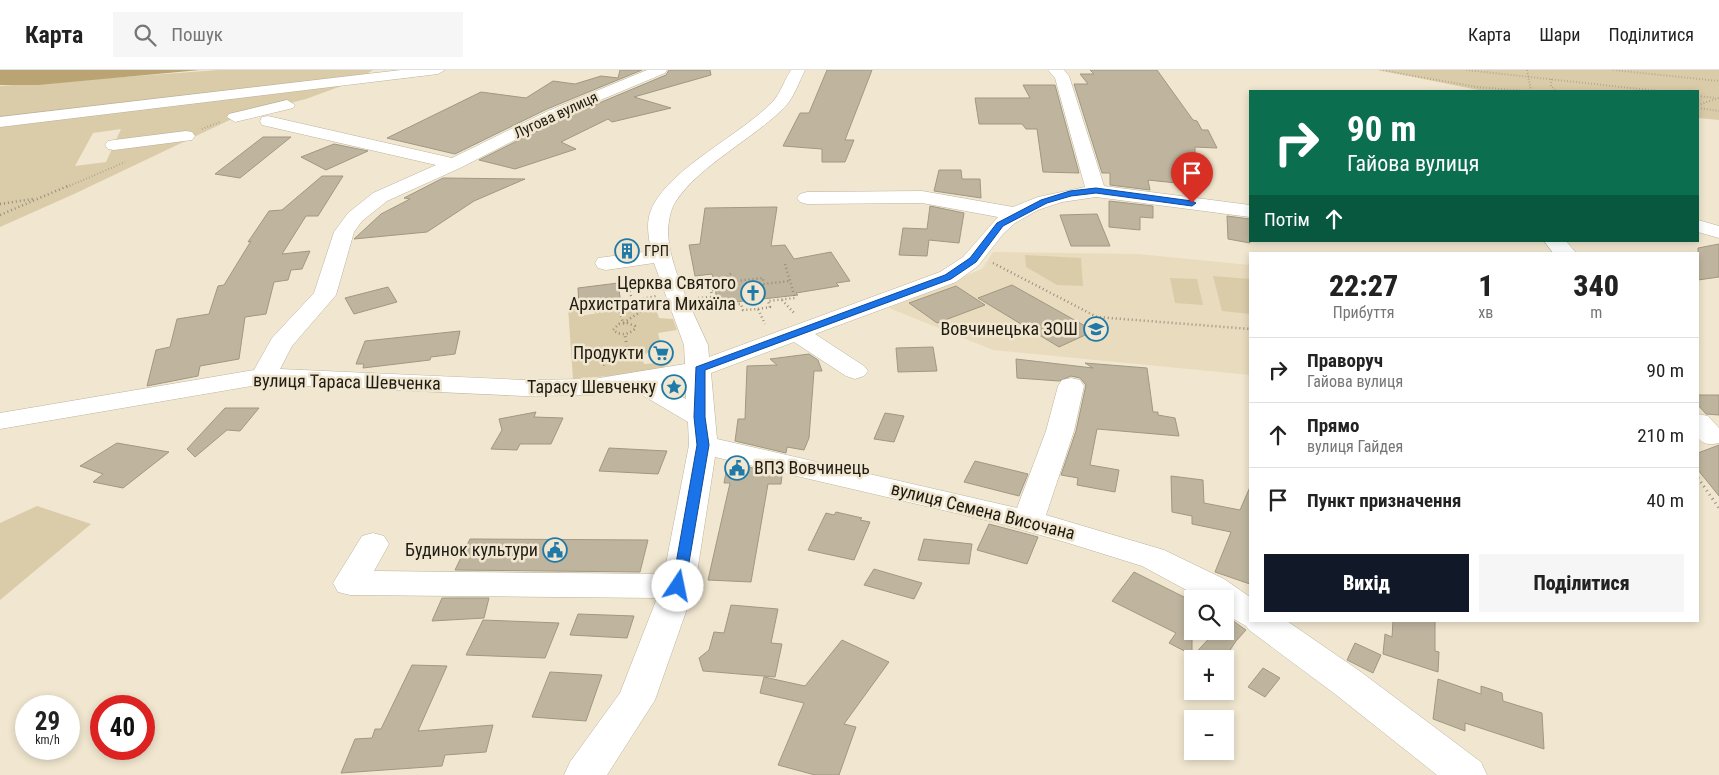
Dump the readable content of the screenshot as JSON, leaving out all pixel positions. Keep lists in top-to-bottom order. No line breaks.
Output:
{"streets":{"street":["Лугова вулиця","вулиця Тараса Шевченка","вулиця Семена Височана"]},"crossings":[["Лугова вулиця","вулиця Тараса Шевченка"]],"places":{"building":["ГРП"],"church":["Церква Святого Архистратига Михаїла"],"school or university":["Вовчинецька ЗОШ"],"supermarket":["Продукти"],"place":["Тарасу Шевченку"],"public building":["ВПЗ Вовчинець","Будинок культури"]},"page":{"header":"Карта","search":"Пошук","nav":["Карта","Шари","Поділитися"],"turn":["90 m","Гайова вулиця"],"then":"Потім","eta":["22:27","Прибуття","1","хв","340","m"],"list":[{"name":"Праворуч","note":"Гайова вулиця","value":"90 m"},{"name":"Прямо","note":"вулиця Гайдея","value":"210 m"},{"name":"Пункт призначення","value":"40 m"}],"buttons":["Вихід","Поділитися"],"map_buttons":["+","−"],"speed":"29 km/h","limit":"40"}}
